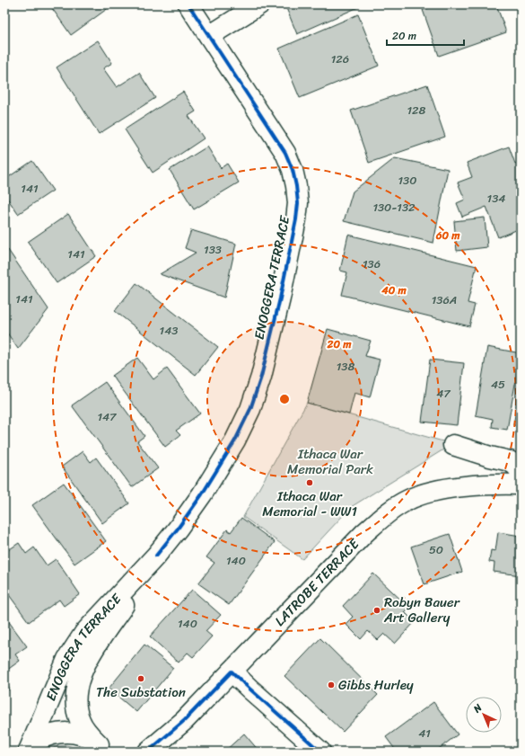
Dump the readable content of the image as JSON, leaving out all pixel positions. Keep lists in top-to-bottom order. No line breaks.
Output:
{"streets":{"main road":["ENOGGERA TERRACE","LATROBE TERRACE"]},"parks":["Ithaca War Memorial Park"],"places":["Ithaca War Memorial - WW1","Robyn Bauer Art Gallery","The Substation","Gibbs Hurley"],"house_numbers":["126","128","130","141","134","130-132","133","141","136","141","136A","143","138","45","47","147","50","140","140","41"],"scale_bar":"20 m","north":"top left","rings":["60 m","40 m","20 m"]}
